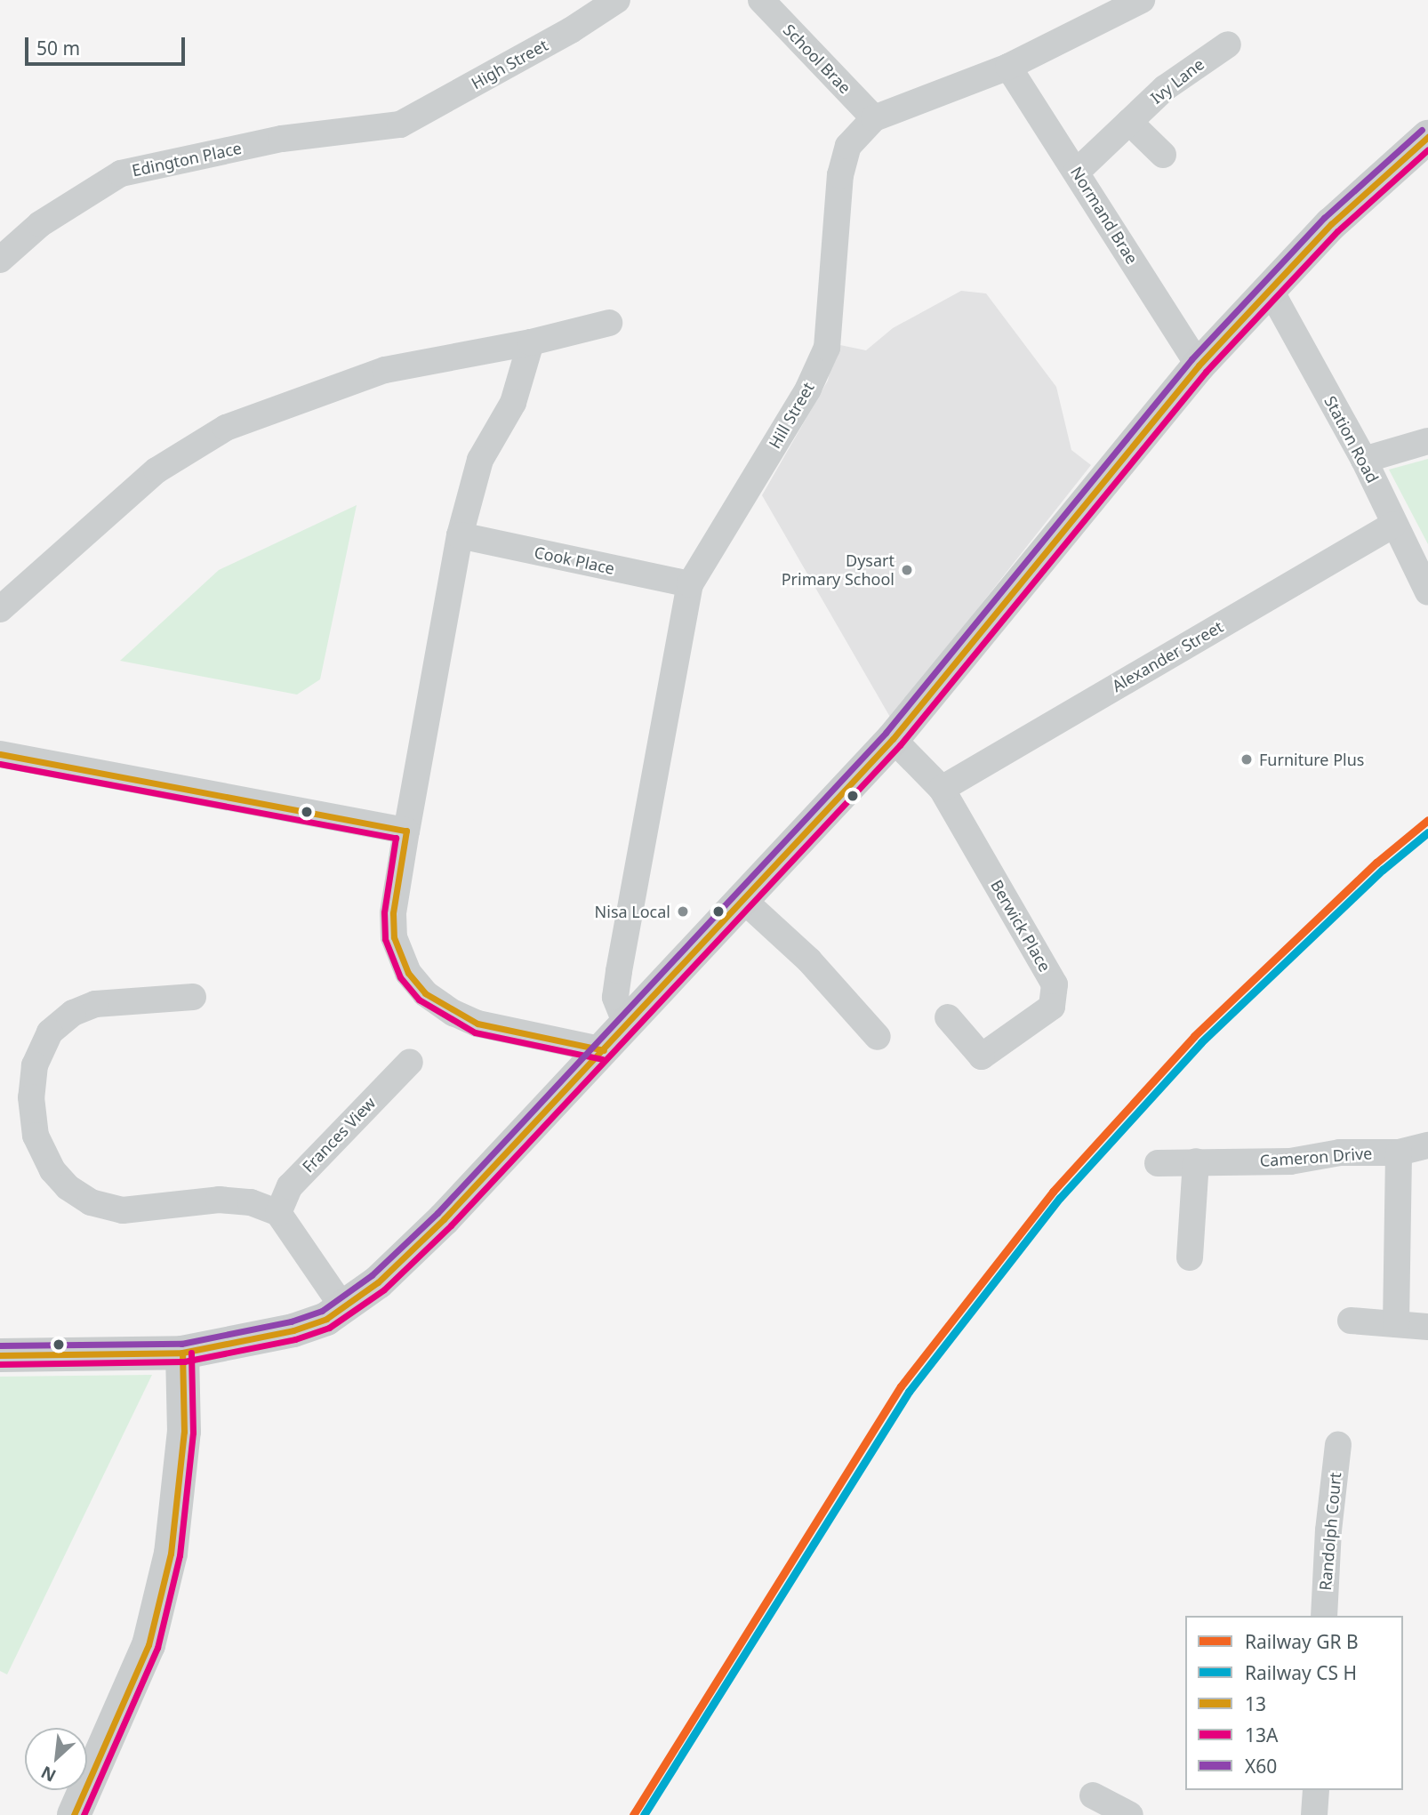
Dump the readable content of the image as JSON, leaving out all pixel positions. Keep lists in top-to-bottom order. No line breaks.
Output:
{"streets":{"street":["School Brae","High Street","Ivy Lane","Edington Place","Normand Brae","Hill Street","Station Road","Cook Place","Alexander Street","Berwick Place","Frances View","Cameron Drive","Randolph Court"]},"crossings":[["School Brae","Hill Street"],["High Street","Edington Place"],["Ivy Lane","Normand Brae"],["Normand Brae","Hill Street"],["Hill Street","Cook Place"],["Station Road","Alexander Street"],["Alexander Street","Berwick Place"]],"places":["Dysart Primary School","Furniture Plus","Nisa Local"],"lines":["transit line X60","transit line 13","transit line 13A"],"legend":["Railway GR B","Railway CS H","13","13A","X60"],"scale_bar":"50 m","north":"bottom left"}
